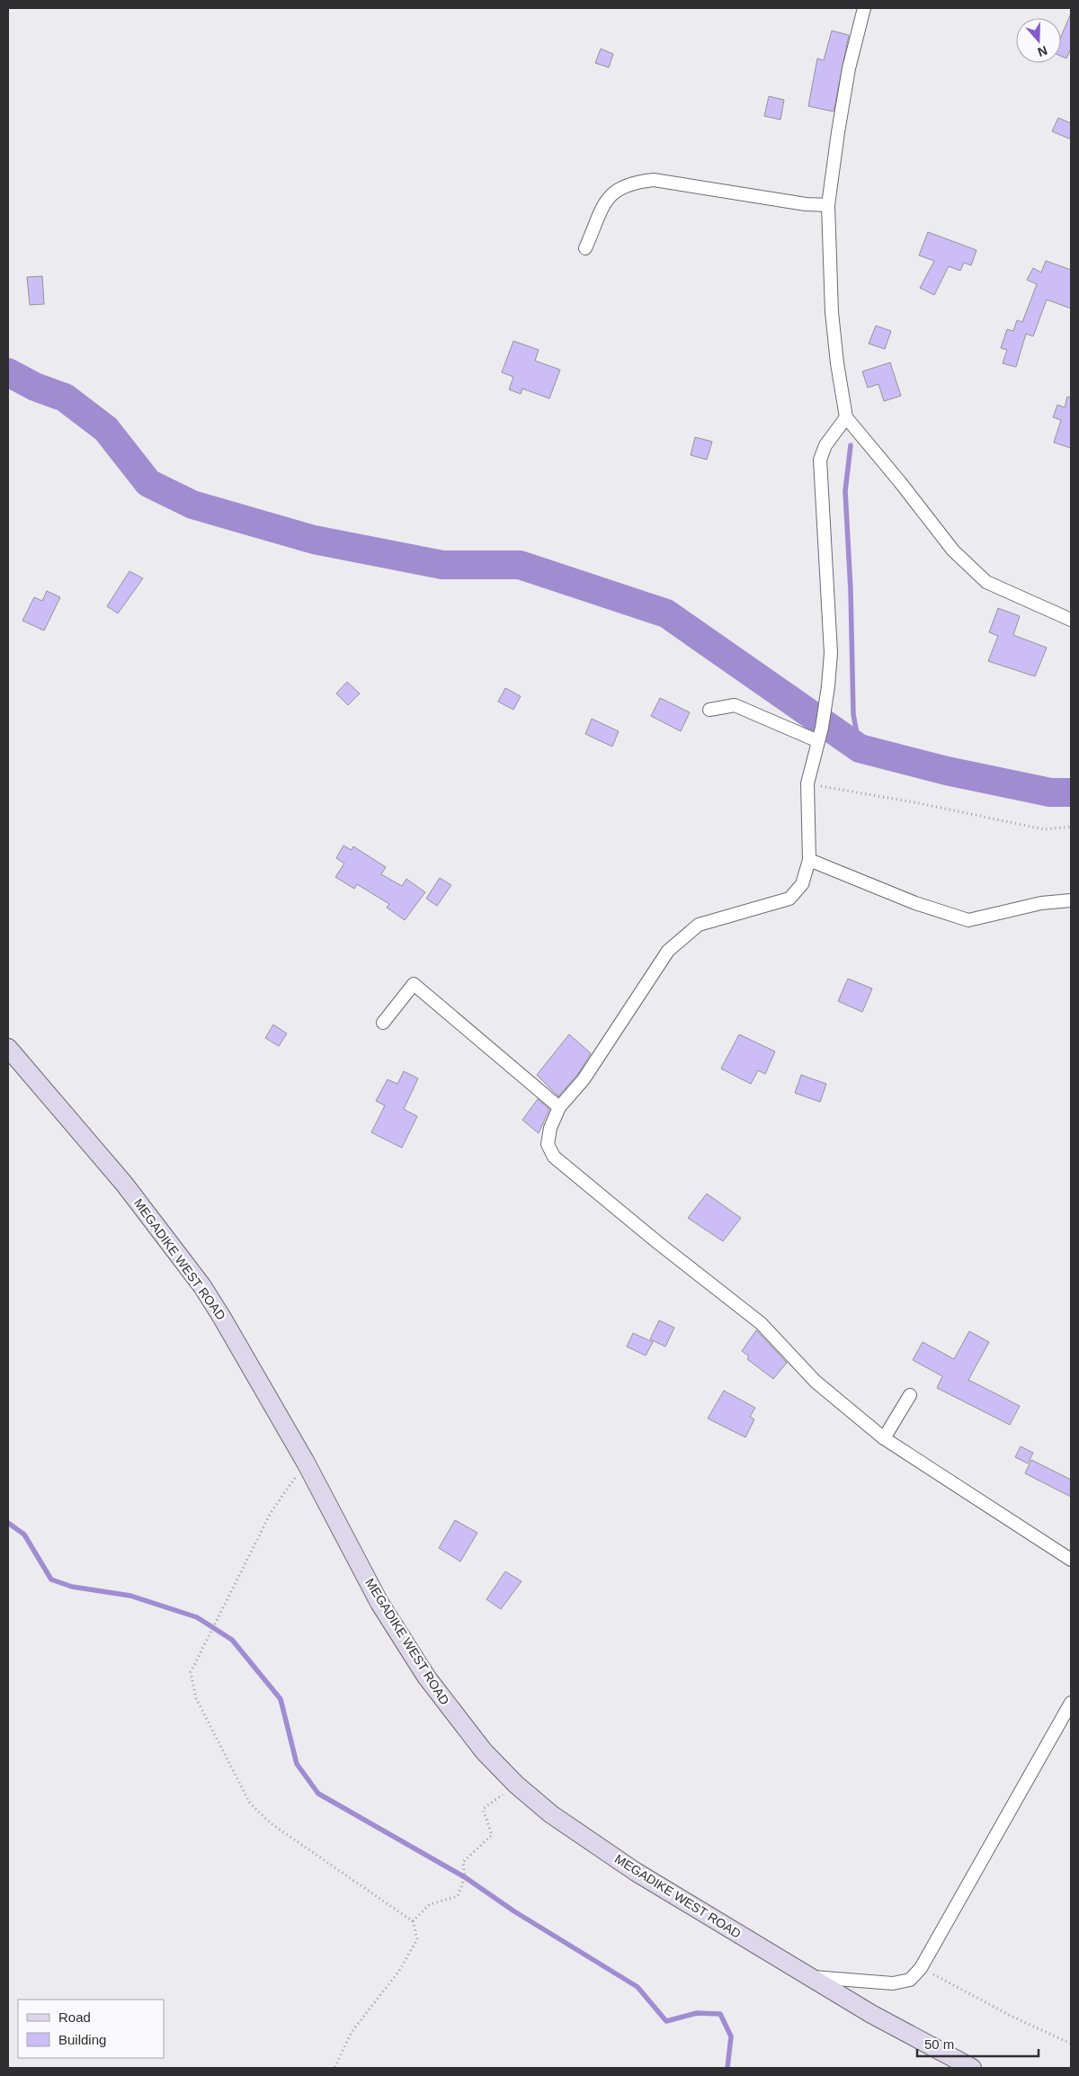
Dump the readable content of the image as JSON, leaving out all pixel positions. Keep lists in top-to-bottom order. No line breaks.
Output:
{"streets":{"street":["MEGADIKE WEST ROAD"]},"legend":["Road","Building"],"scale_bar":"50 m","north":"bottom"}
